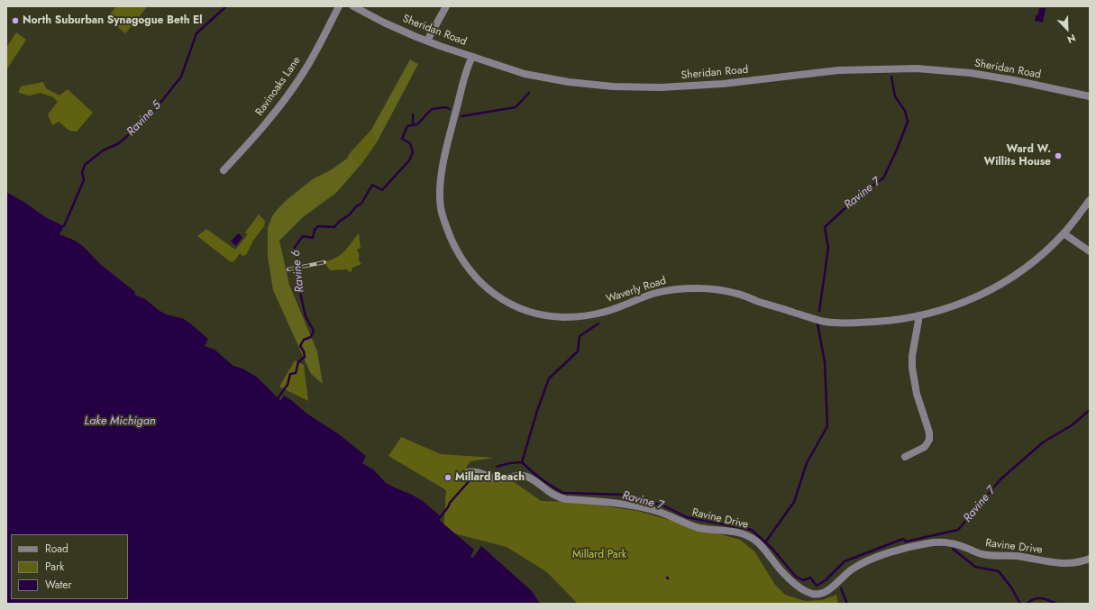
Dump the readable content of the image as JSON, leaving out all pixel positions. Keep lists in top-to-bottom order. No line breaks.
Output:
{"streets":{"street":["Sheridan Road","Ravinoaks Lane","Waverly Road","Ravine Drive"]},"crossings":[["Sheridan Road","Waverly Road"]],"water":["Ravine 5","Ravine 7","Ravine 6","Lake Michigan"],"parks":["Millard Park"],"places":["North Suburban Synagogue Beth El","Ward W. Willits House","Millard Beach"],"legend":["Road","Park","Water"],"north":"bottom right"}
